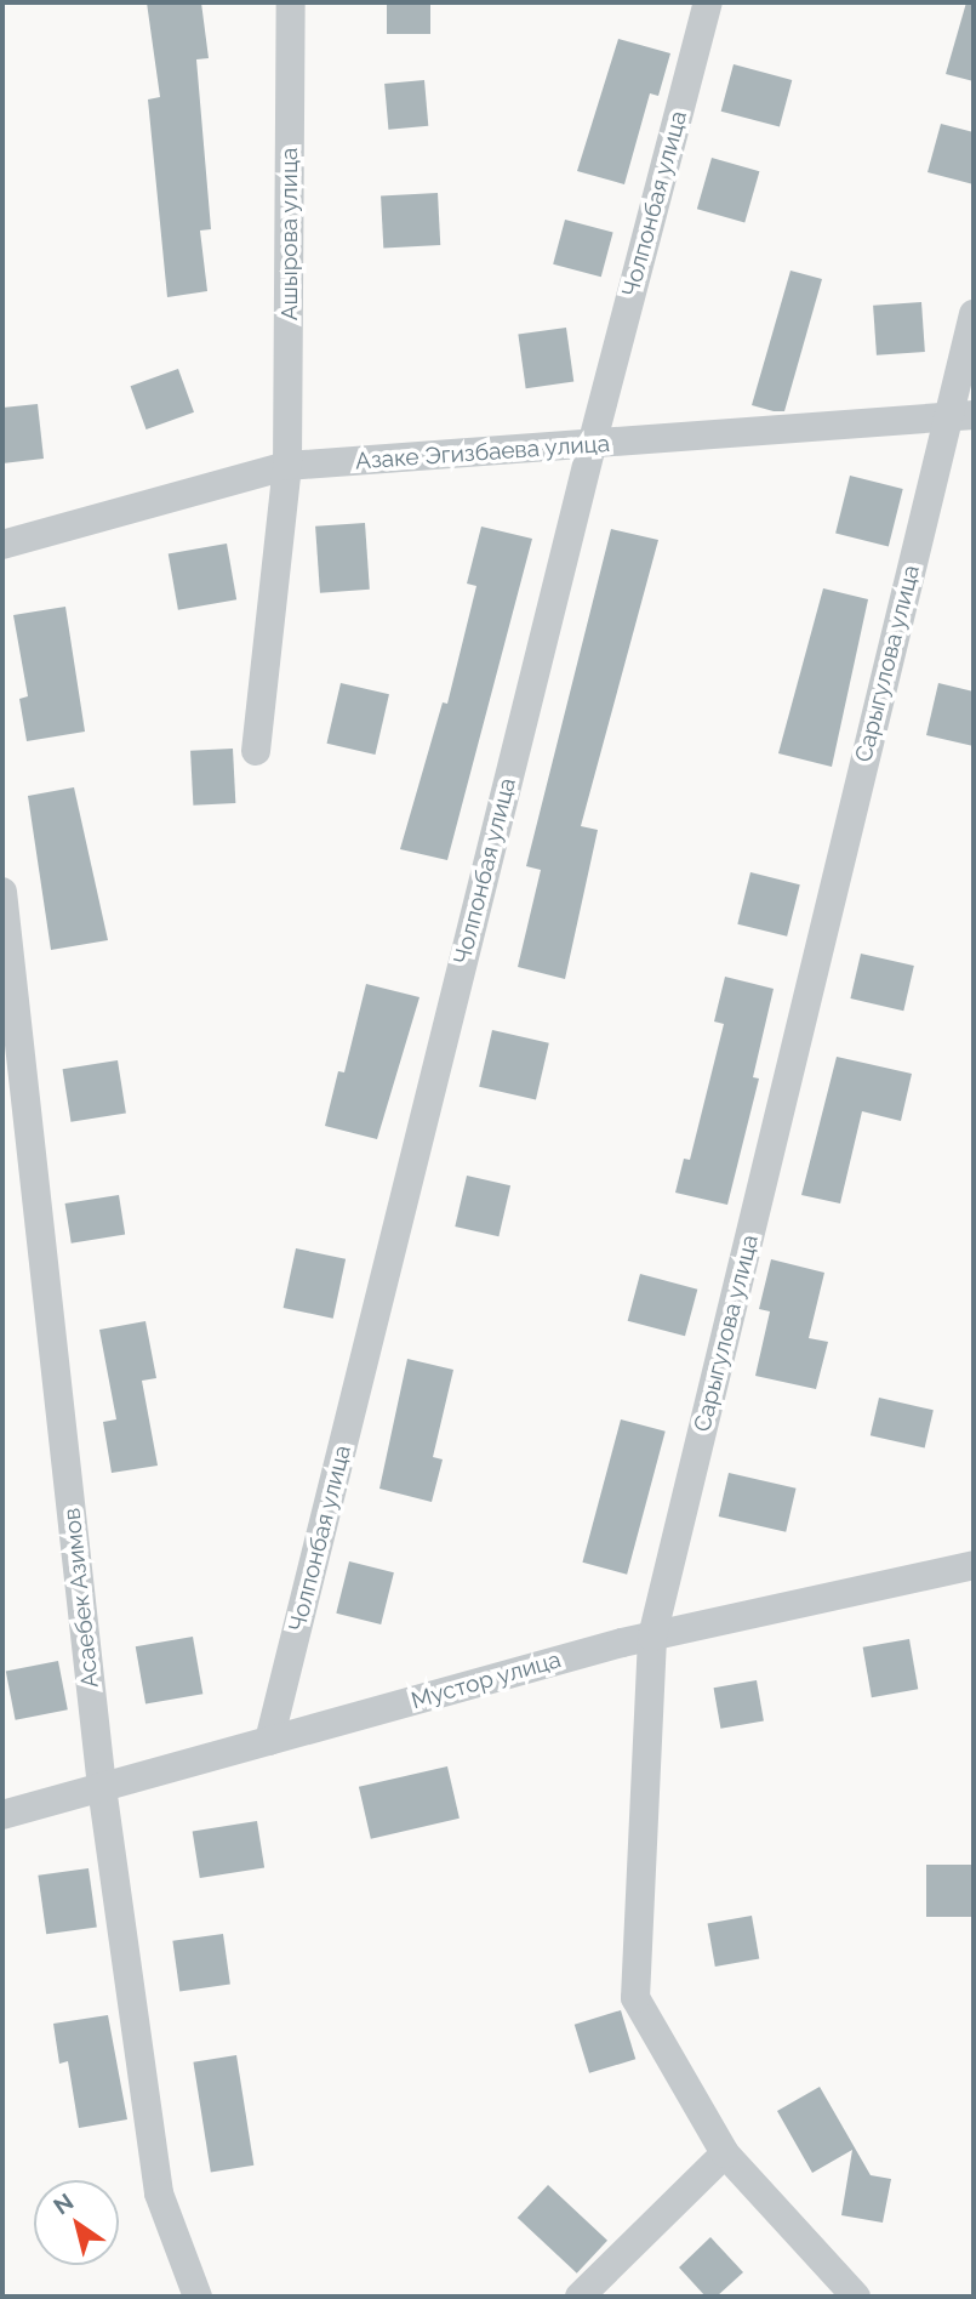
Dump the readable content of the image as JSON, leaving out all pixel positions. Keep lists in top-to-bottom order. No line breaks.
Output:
{"streets":{"street":["Чолпонбая улица","Ашырова улица","Азаке Эгизбаева улица","Сарыгулова улица","Асаебек Азимов","Мустор улица"]},"crossings":[["Чолпонбая улица","Азаке Эгизбаева улица"],["Чолпонбая улица","Мустор улица"],["Ашырова улица","Азаке Эгизбаева улица"],["Азаке Эгизбаева улица","Сарыгулова улица"],["Сарыгулова улица","Мустор улица"],["Асаебек Азимов","Мустор улица"]],"north":"top left"}
